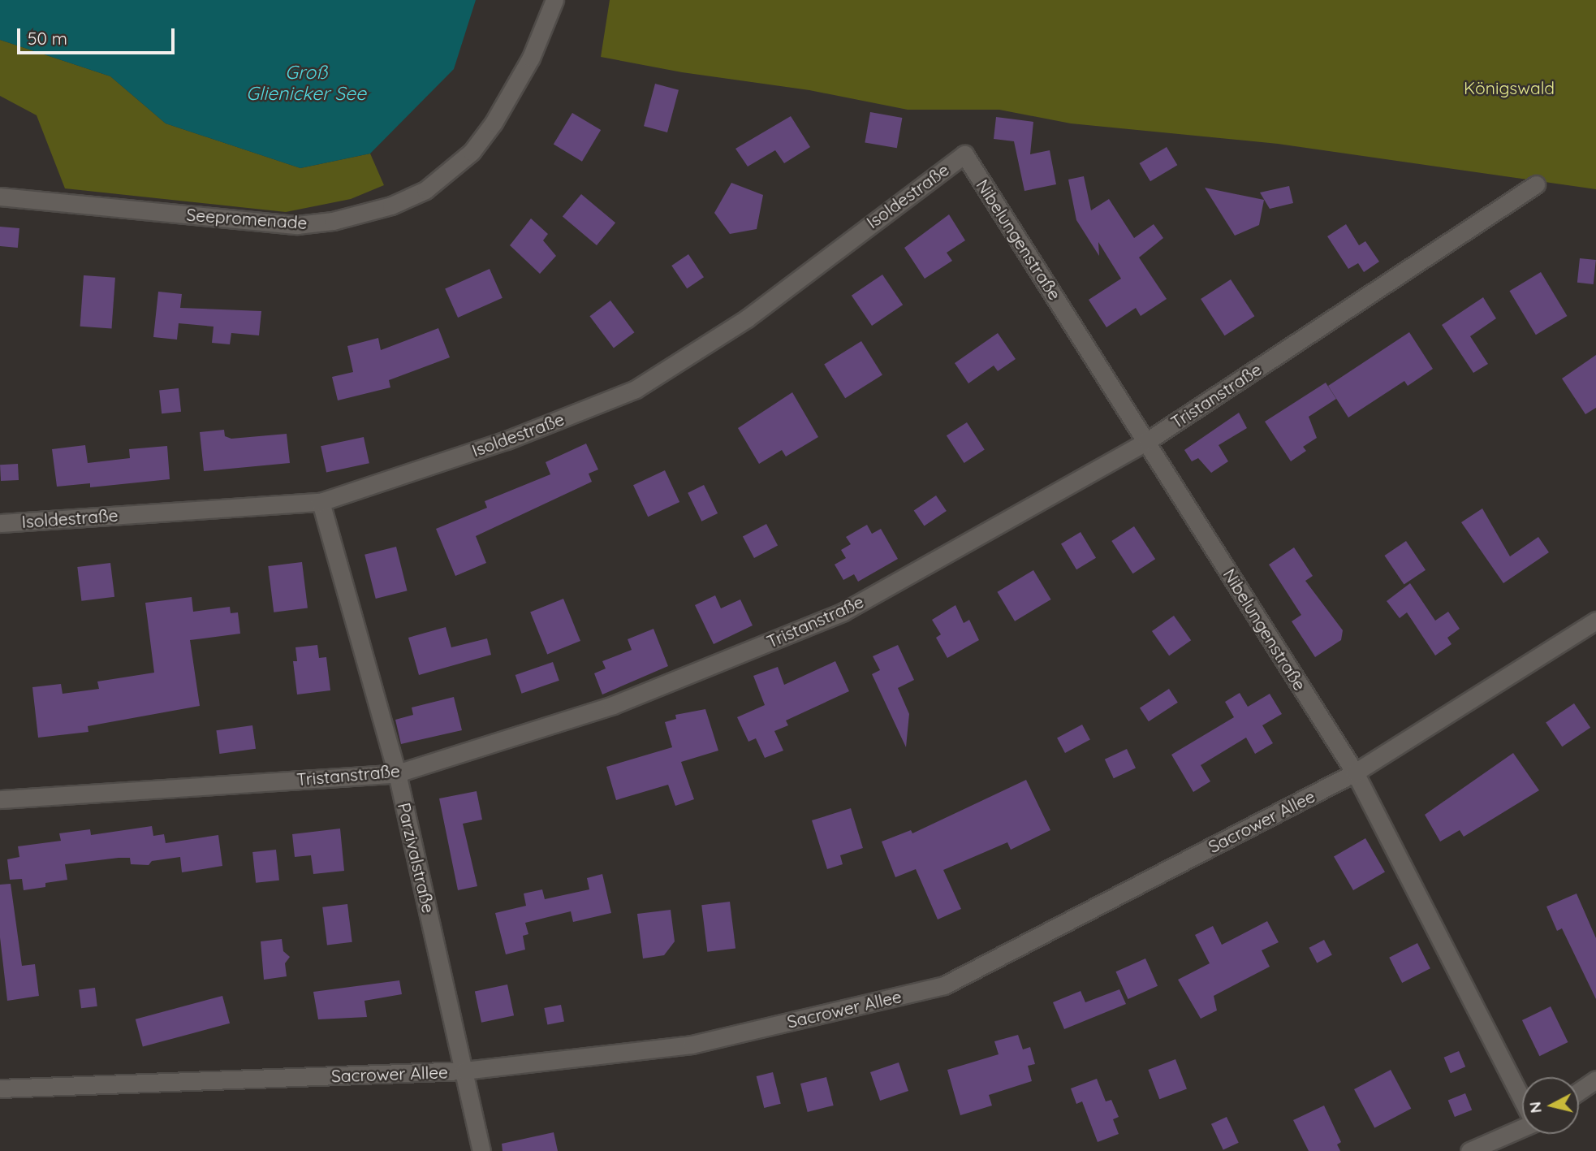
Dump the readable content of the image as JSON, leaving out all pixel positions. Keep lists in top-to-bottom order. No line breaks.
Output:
{"streets":{"street":["Isoldestraße","Seepromenade","Nibelungenstraße","Tristanstraße","Sacrower Allee","Parzivalstraße"]},"crossings":[["Isoldestraße","Nibelungenstraße"],["Isoldestraße","Parzivalstraße"],["Nibelungenstraße","Tristanstraße"],["Nibelungenstraße","Sacrower Allee"],["Tristanstraße","Parzivalstraße"],["Sacrower Allee","Parzivalstraße"]],"water":["Groß Glienicker See"],"parks":["Königswald"],"scale_bar":"50 m","north":"left"}
